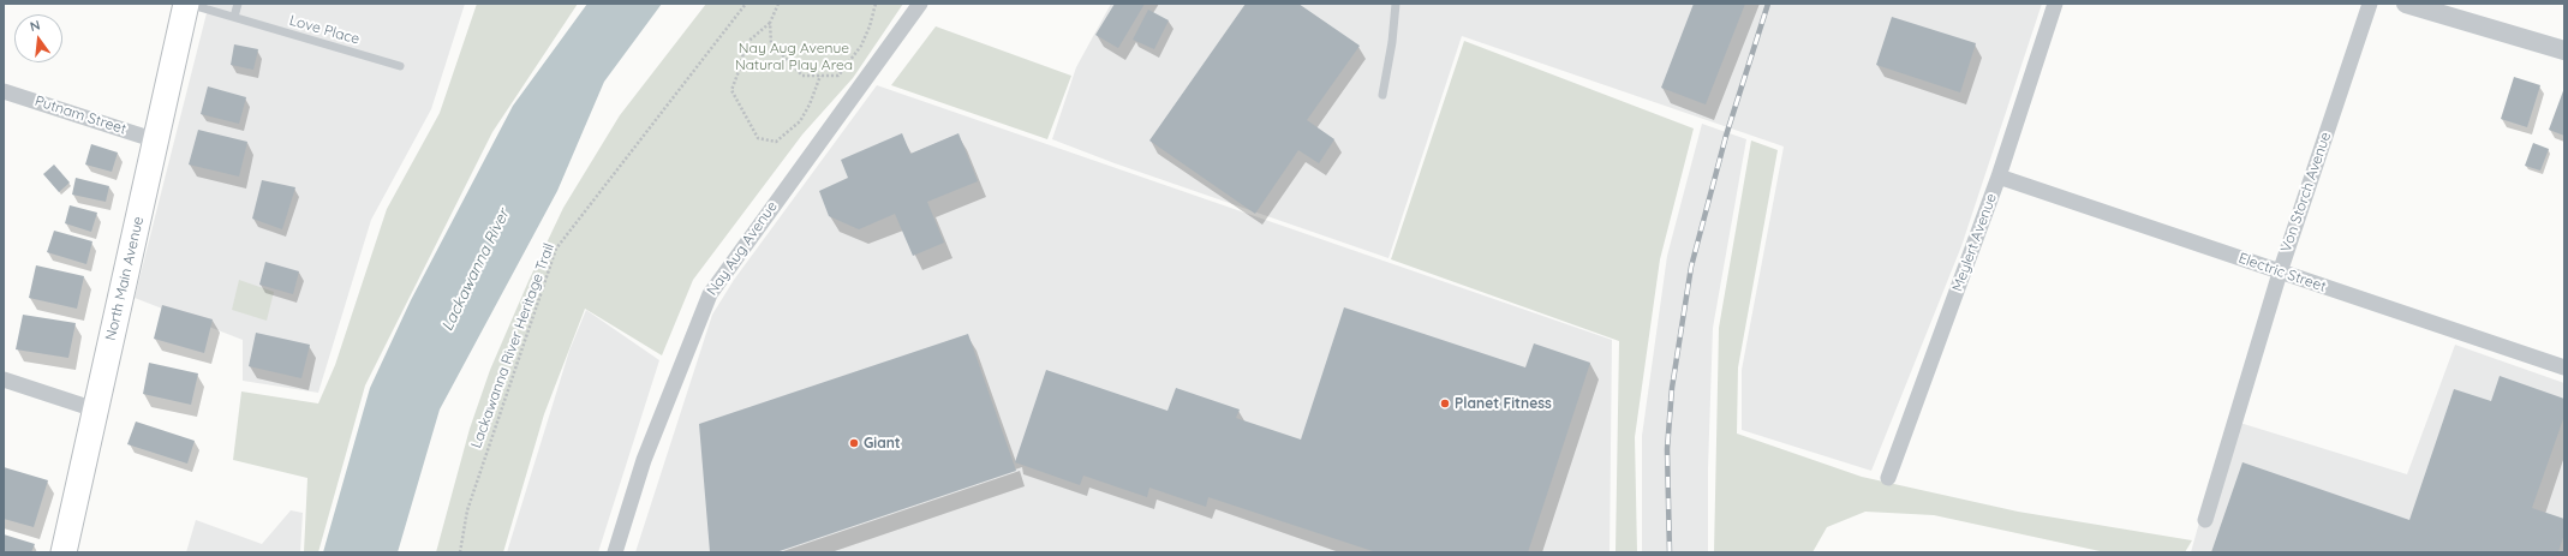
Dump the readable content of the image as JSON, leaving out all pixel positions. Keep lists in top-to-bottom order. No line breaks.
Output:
{"streets":{"main road":["North Main Avenue"],"street":["Putnam Street","Von Storch Avenue","Meylert Avenue","Nay Aug Avenue","Electric Street"],"lane":["Love Place"],"path":["Lackawanna River Heritage Trail"]},"crossings":[["Love Place","North Main Avenue"],["Putnam Street","North Main Avenue"],["Von Storch Avenue","Electric Street"],["Meylert Avenue","Electric Street"]],"water":["Lackawanna River"],"parks":["Nay Aug Avenue Natural Play Area"],"places":["Planet Fitness","Giant"],"north":"top"}
